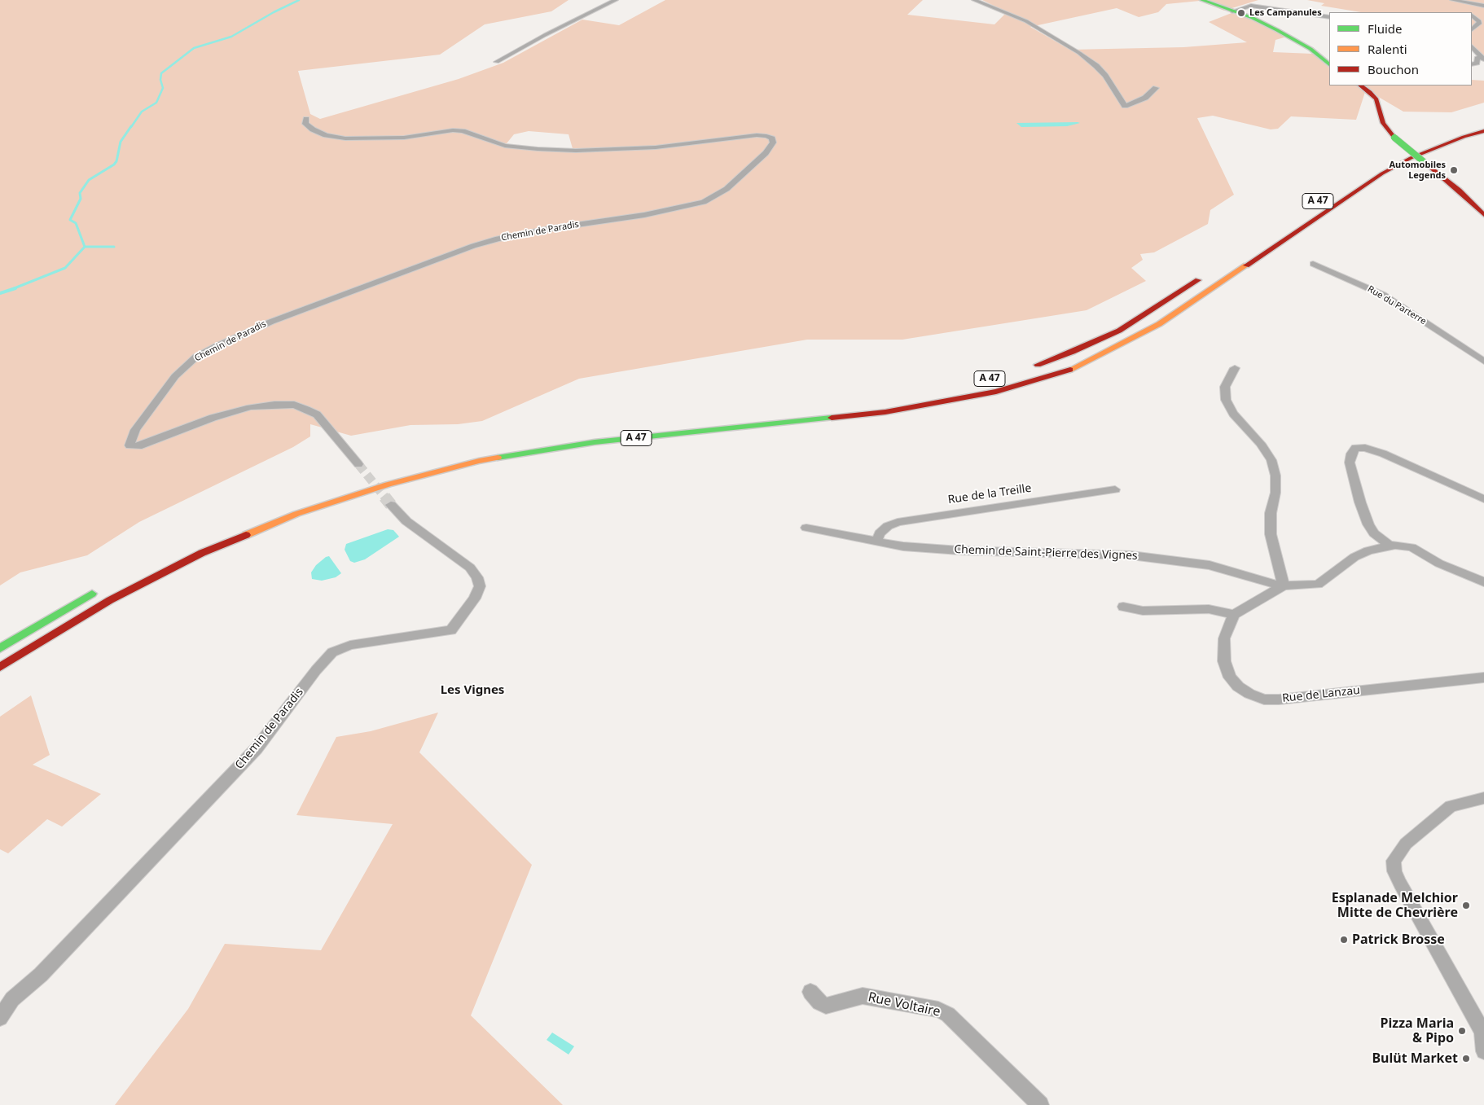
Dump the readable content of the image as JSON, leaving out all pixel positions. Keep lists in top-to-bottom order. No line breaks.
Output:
{"streets":{"main road":["A 47"],"street":["Chemin de Paradis","Rue du Parterre","Rue de la Treille","Chemin de Saint-Pierre des Vignes","Rue de Lanzau","Rue Voltaire"]},"crossings":[["Rue de la Treille","Chemin de Saint-Pierre des Vignes"]],"districts":["Les Vignes"],"places":["Les Campanules","Automobiles Legends","Esplanade Melchior Mitte de Chevrière","Patrick Brosse","Pizza Maria & Pipo","Bulüt Market"],"legend":["Fluide","Ralenti","Bouchon"]}
